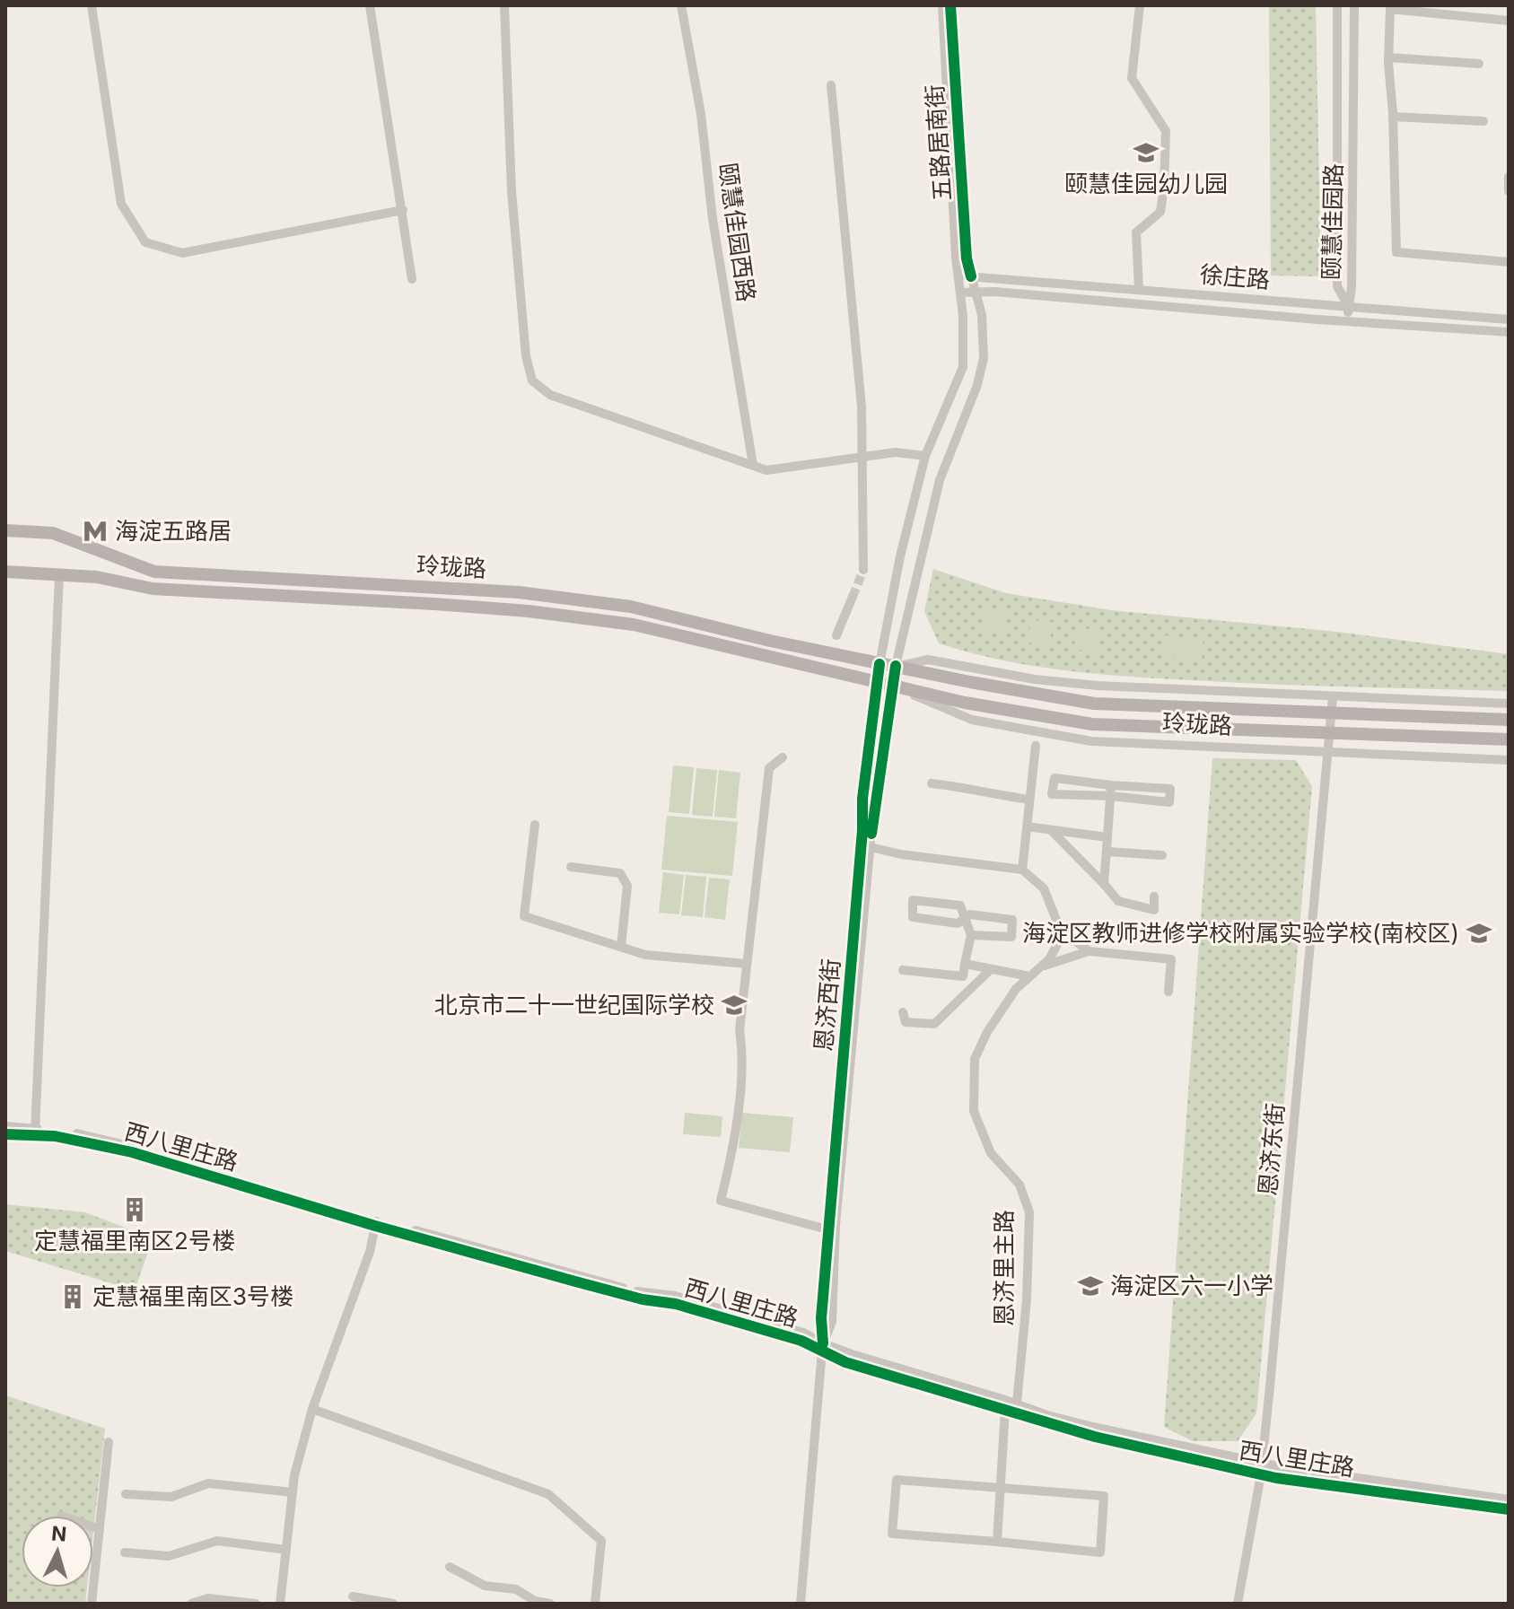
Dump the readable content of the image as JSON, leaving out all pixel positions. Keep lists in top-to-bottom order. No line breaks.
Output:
{"streets":{"main road":["玲珑路"],"street":["五路居南街","颐慧佳园路","颐慧佳园西路","徐庄路","恩济西街","西八里庄路","恩济东街","恩济里主路"]},"crossings":[["五路居南街","徐庄路"],["五路居南街","玲珑路"],["五路居南街","恩济西街"],["颐慧佳园路","徐庄路"],["玲珑路","恩济西街"],["玲珑路","恩济东街"],["恩济西街","西八里庄路"],["西八里庄路","恩济东街"],["西八里庄路","恩济里主路"]],"places":{"school or university":["颐慧佳园幼儿园","海淀区教师进修学校附属实验学校(南校区)","北京市二十一世纪国际学校","海淀区六一小学"],"metro station":["海淀五路居"],"building":["定慧福里南区2号楼","定慧福里南区3号楼"]},"north":"top"}
